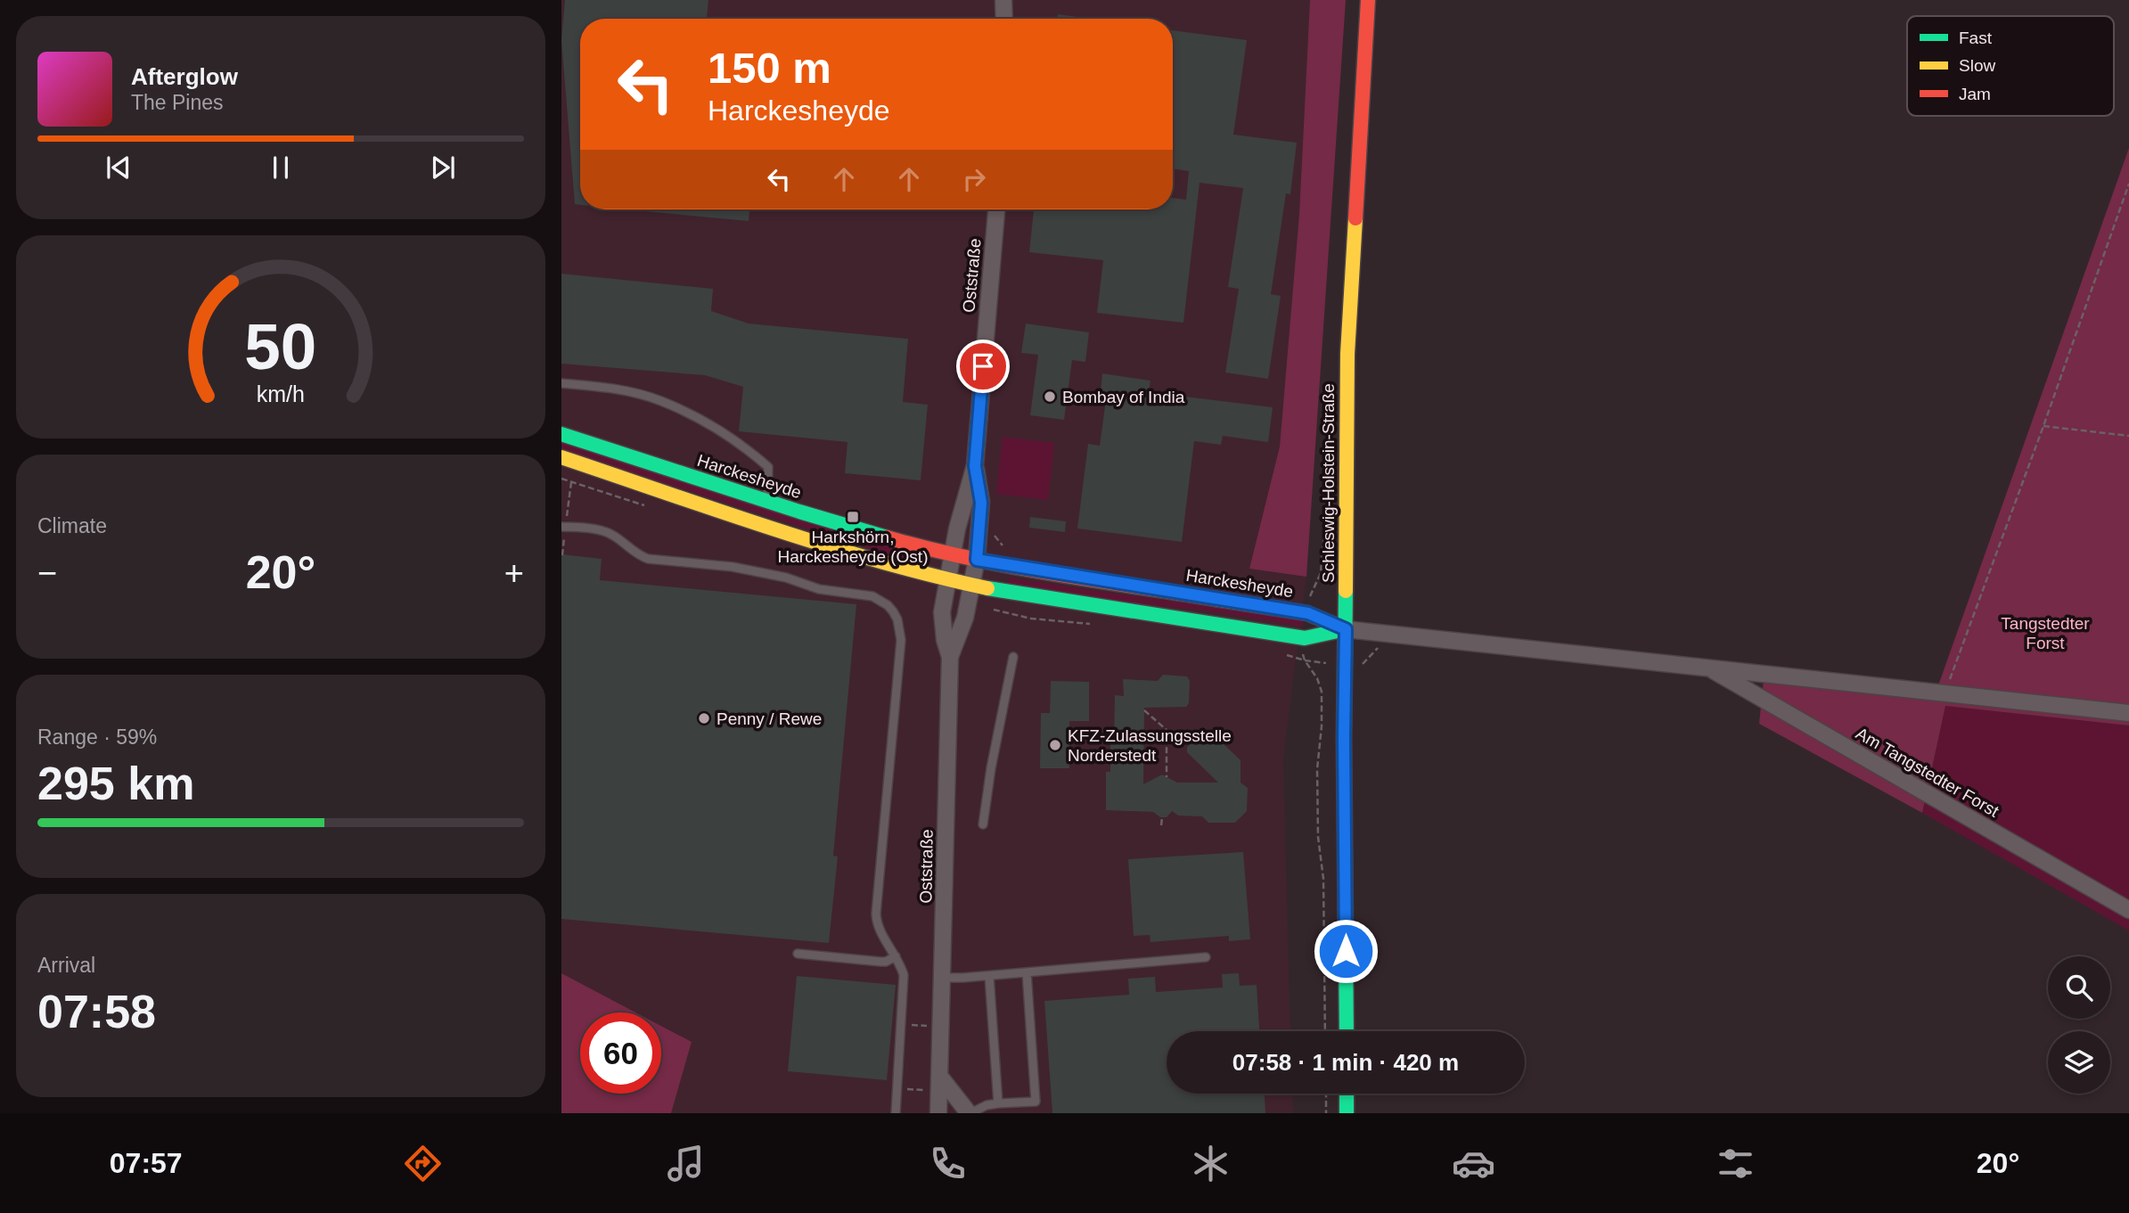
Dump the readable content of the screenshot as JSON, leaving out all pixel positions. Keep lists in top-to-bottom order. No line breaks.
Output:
{"streets":{"main road":["Harckesheyde","Schleswig-Holstein-Straße"],"street":["Oststraße","Am Tangstedter Forst"]},"crossings":[["Oststraße","Harckesheyde"],["Harckesheyde","Schleswig-Holstein-Straße"],["Harckesheyde","Am Tangstedter Forst"],["Schleswig-Holstein-Straße","Am Tangstedter Forst"]],"parks":["Tangstedter Forst"],"places":{"other":["Bombay of India","Penny / Rewe","KFZ-Zulassungsstelle Norderstedt"],"transit":["Harkshörn, Harckesheyde (Ost)"]},"legend":["Fast","Slow","Jam"],"page":{"turn":["150 m","Harckesheyde"],"song":["Afterglow","The Pines"],"tile":["Climate",["Range · 59%","295 km"],["Arrival","07:58"]],"heat":["−","20°","+"],"limit":"60","trip":"07:58 · 1 min · 420 m","tabs":["07:57","20°"],"gauge":["50","km/h"]}}
